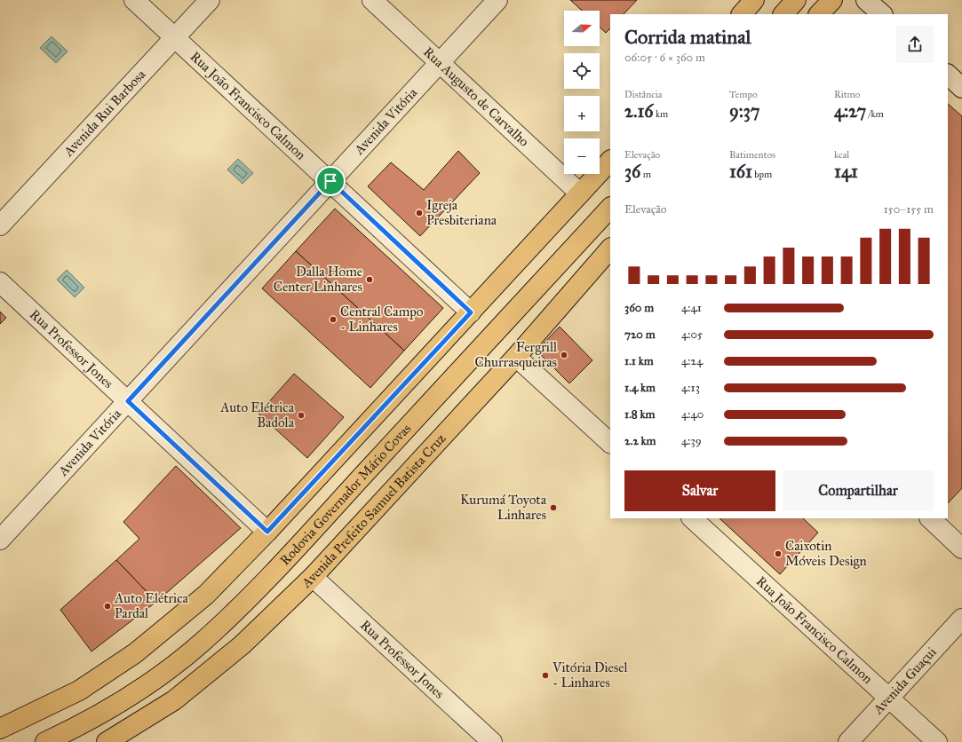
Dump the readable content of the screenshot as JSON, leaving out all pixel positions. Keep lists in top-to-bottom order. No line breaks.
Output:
{"streets":{"main road":["Rodovia Governador Mário Covas","Avenida Prefeito Samuel Batista Cruz"],"street":["Rua Augusto de Carvalho","Rua João Francisco Calmon","Avenida Rui Barbosa","Avenida Vitória","Rua Professor Jones","Avenida Guaçui"]},"crossings":[["Rua Augusto de Carvalho","Avenida Vitória"],["Rua João Francisco Calmon","Avenida Rui Barbosa"],["Rua João Francisco Calmon","Avenida Vitória"],["Rua João Francisco Calmon","Avenida Guaçui"],["Avenida Vitória","Rua Professor Jones"],["Rua Professor Jones","Avenida Prefeito Samuel Batista Cruz"]],"places":["Igreja Presbiteriana","Dalla Home Center Linhares","Central Campo - Linhares","Fergrill Churrasqueiras","Auto Elétrica Badola","Kurumá Toyota Linhares","Caixotin Móveis Design","Auto Elétrica Pardal","Vitória Diesel - Linhares"],"north":"right","page":{"map_buttons":["+","−"],"heading":["Corrida matinal","06:05 · 6 × 360 m"],"stats":[["Distância","2.16 km"],["Tempo","9:37"],["Ritmo","4:27 /km"],["Elevação","36 m"],["Batimentos","161 bpm"],["kcal","141"]],"chart":["Elevação","150–155 m"],"list":[{"name":"360 m","note":"4:41"},{"name":"720 m","note":"4:05"},{"name":"1.1 km","note":"4:24"},{"name":"1.4 km","note":"4:13"},{"name":"1.8 km","note":"4:40"},{"name":"2.2 km","note":"4:39"}],"buttons":["Salvar","Compartilhar"]}}
